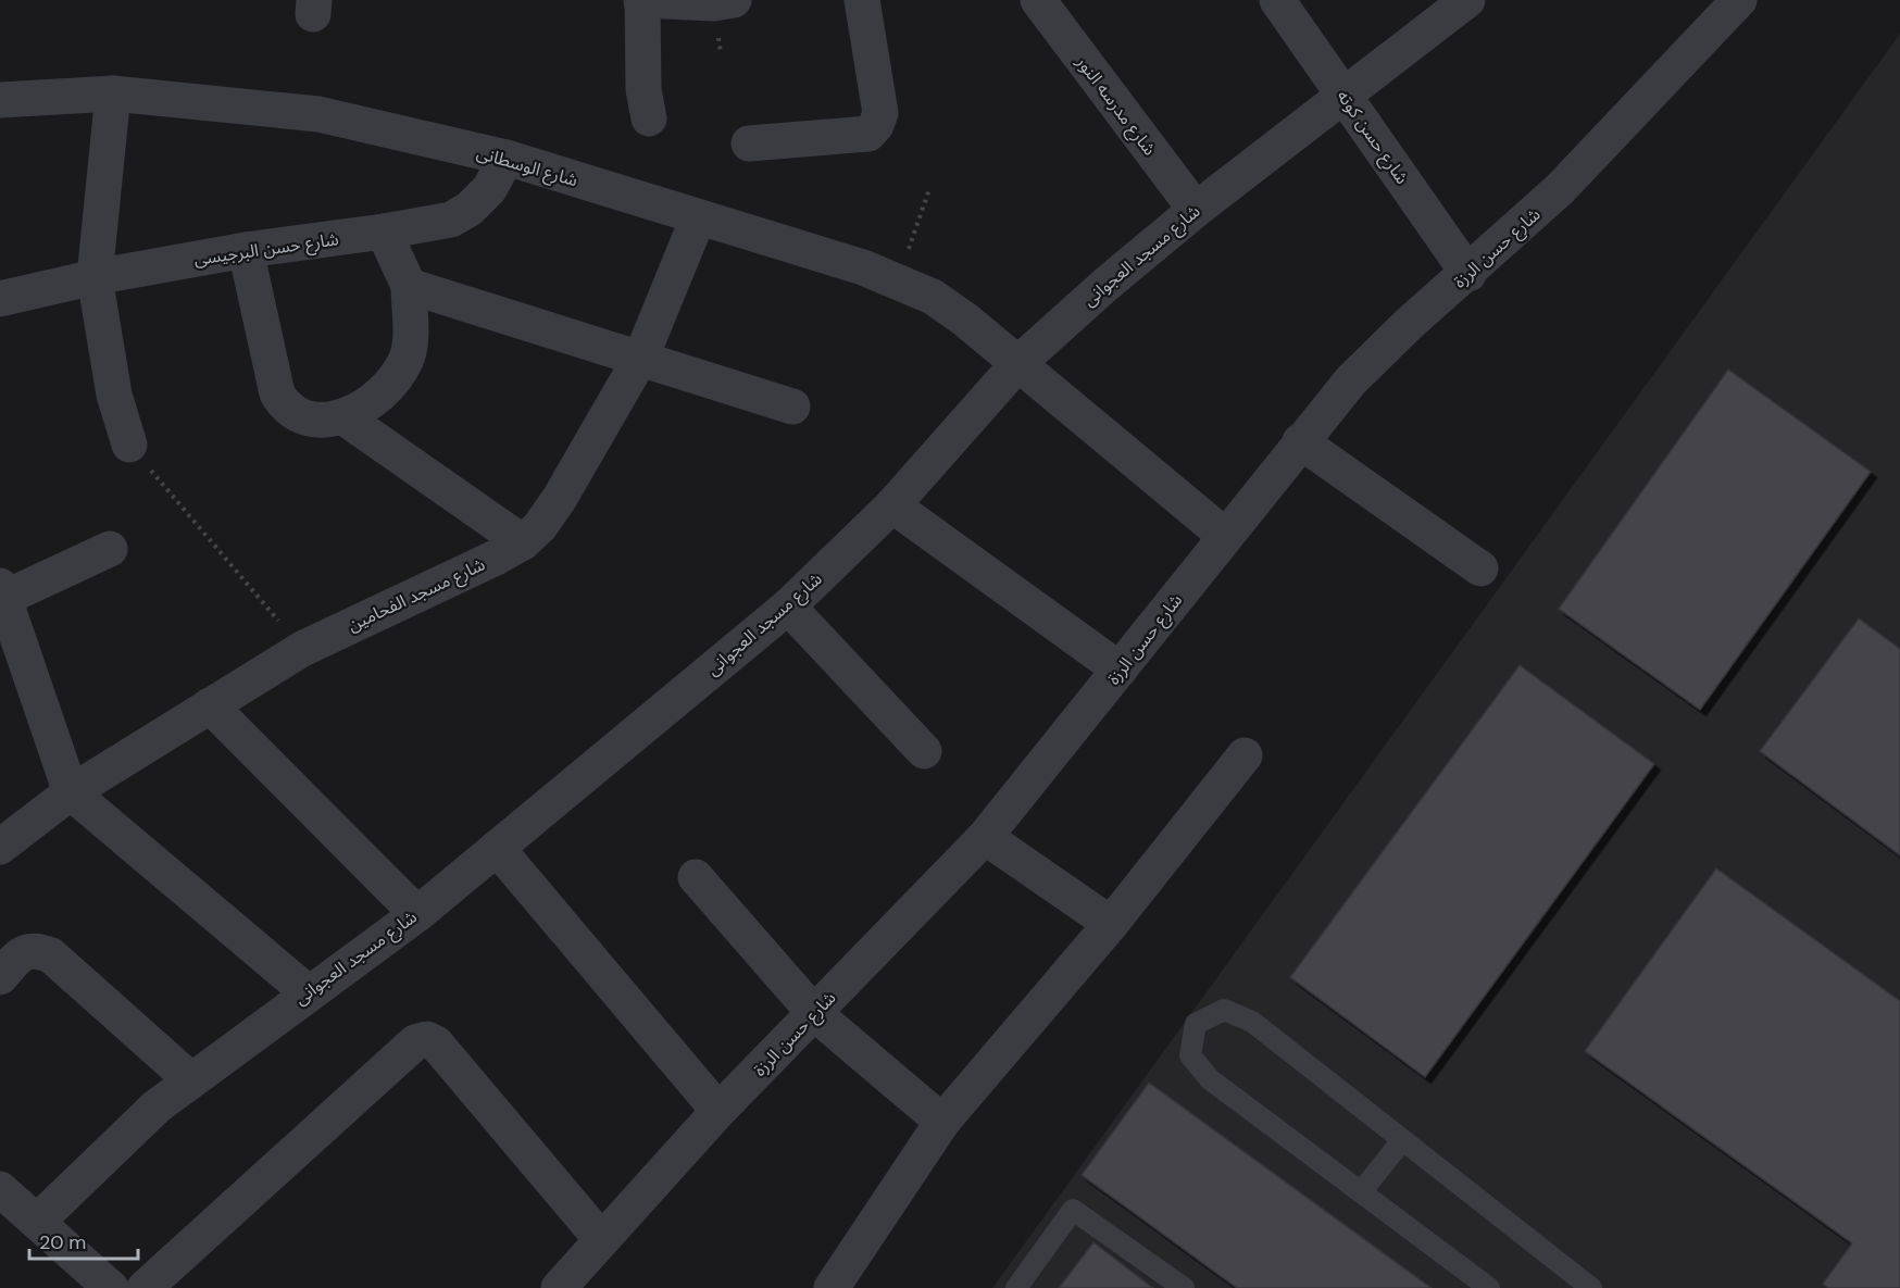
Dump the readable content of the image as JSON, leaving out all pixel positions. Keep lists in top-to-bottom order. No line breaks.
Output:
{"streets":{"street":["شارع مدرسه النور","شارع حسن كوته","شارع الوسطانى","شارع حسن الرزة","شارع حسن البرجيسى","شارع مسجد العجوانى","شارع مسجد الفحامين"]},"crossings":[["شارع مدرسه النور","شارع مسجد العجوانى"],["شارع حسن كوته","شارع حسن الرزة"],["شارع حسن كوته","شارع مسجد العجوانى"],["شارع الوسطانى","شارع حسن الرزة"],["شارع الوسطانى","شارع حسن البرجيسى"],["شارع الوسطانى","شارع مسجد العجوانى"],["شارع الوسطانى","شارع مسجد الفحامين"]],"scale_bar":"20 m"}
